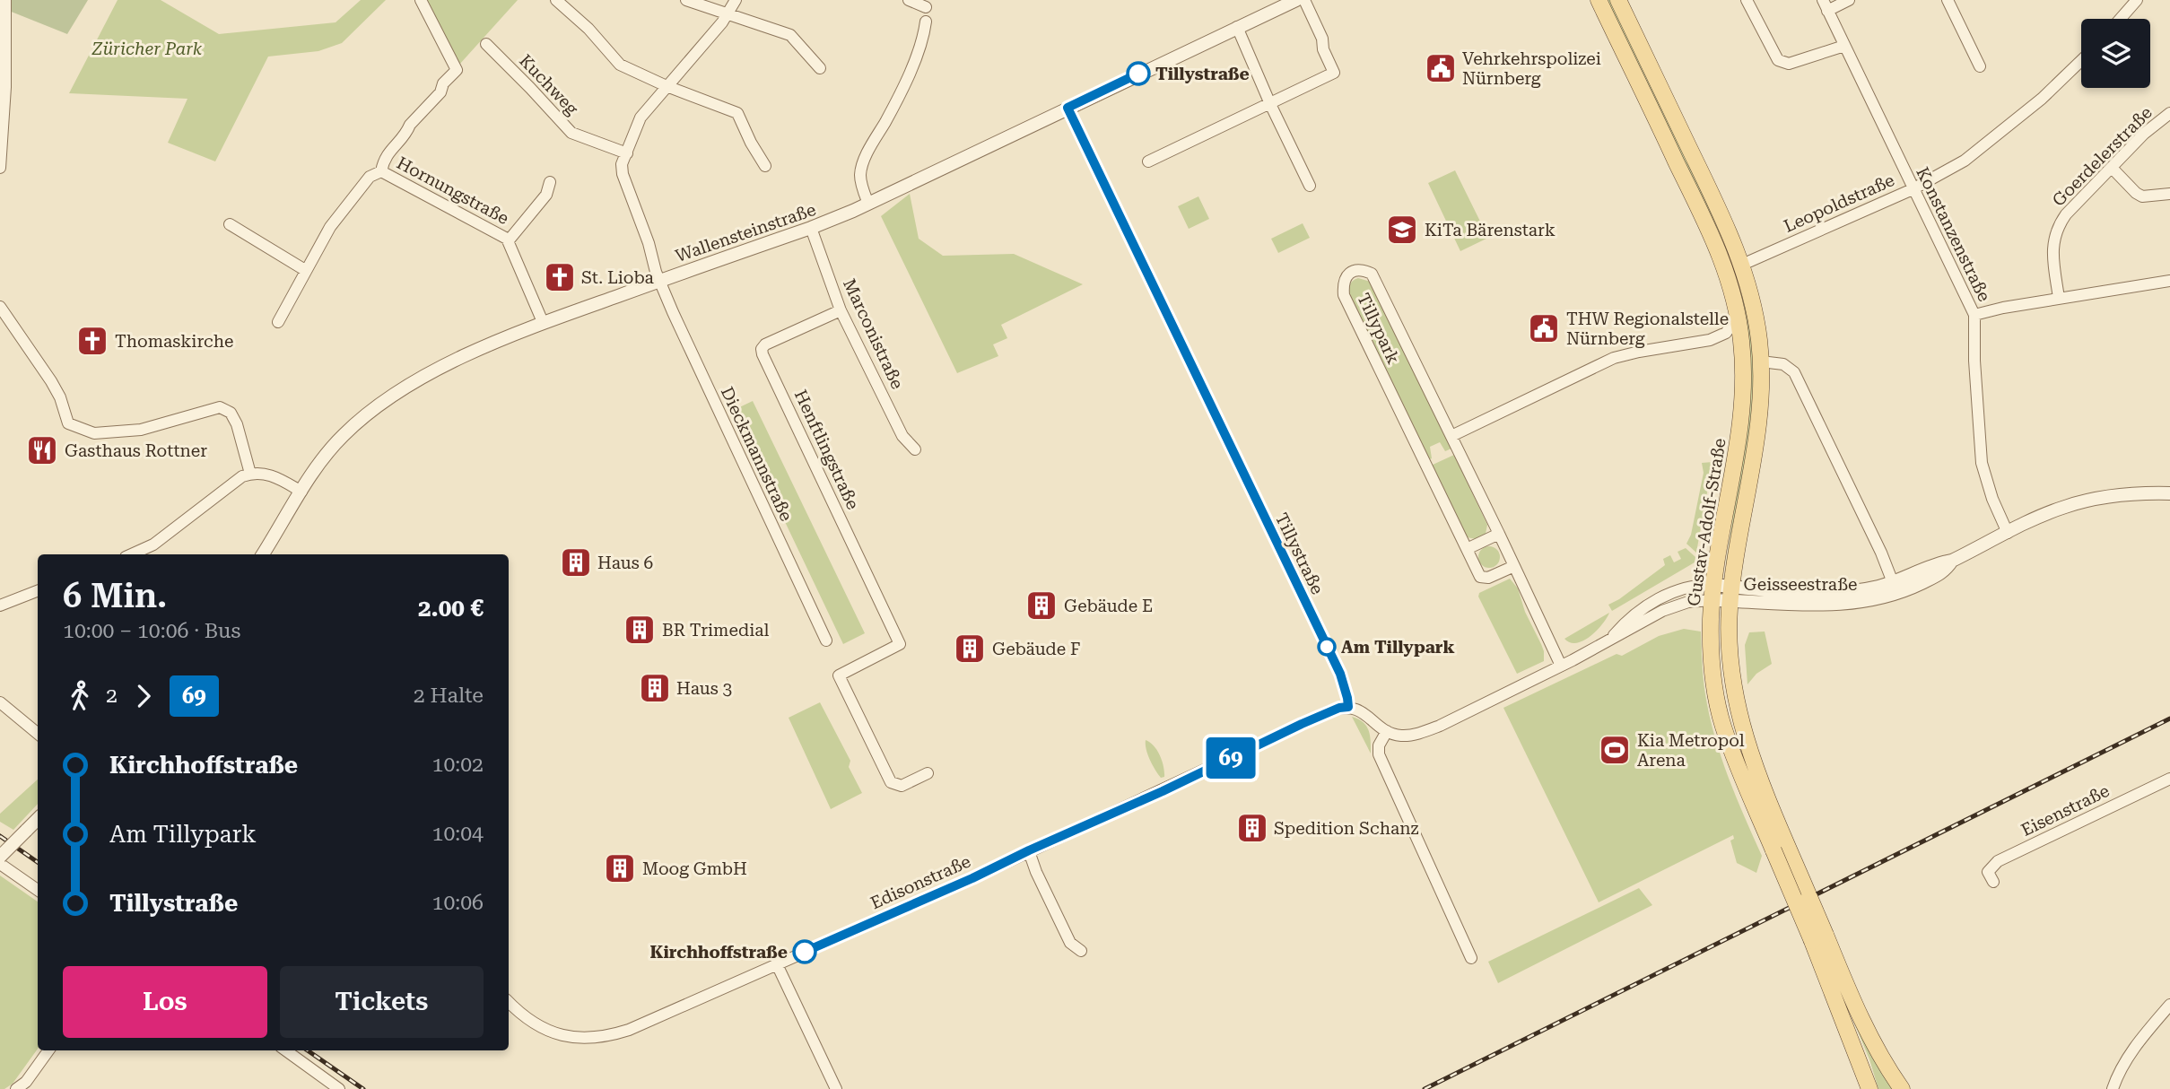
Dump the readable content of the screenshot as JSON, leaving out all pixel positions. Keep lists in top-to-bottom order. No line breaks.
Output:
{"streets":{"main road":["Gustav-Adolf-Straße"],"street":["Kuchweg","Goerdelerstraße","Hornungstraße","Leopoldstraße","Wallensteinstraße","Konstanzenstraße","Tillypark","Marconistraße","Henftlingstraße","Dieckmannstraße","Tillystraße","Geisseestraße","Eisenstraße","Edisonstraße"]},"crossings":[["Kuchweg","Dieckmannstraße"],["Hornungstraße","Wallensteinstraße"],["Leopoldstraße","Konstanzenstraße"],["Leopoldstraße","Gustav-Adolf-Straße"],["Wallensteinstraße","Marconistraße"],["Wallensteinstraße","Dieckmannstraße"],["Wallensteinstraße","Tillystraße"],["Konstanzenstraße","Geisseestraße"],["Marconistraße","Henftlingstraße"],["Gustav-Adolf-Straße","Geisseestraße"]],"parks":["Züricher Park"],"places":{"public building":["Vehrkehrspolizei Nürnberg","THW Regionalstelle Nürnberg"],"other":["Tillystraße","Am Tillypark","Kirchhoffstraße"],"school or university":["KiTa Bärenstark"],"church":["St. Lioba","Thomaskirche"],"restaurant":["Gasthaus Rottner"],"building":["Haus 6","Gebäude E","BR Trimedial","Gebäude F","Haus 3","Spedition Schanz","Moog GmbH"],"sports":["Kia Metropol Arena"]},"lines":["bus line 69"],"page":{"on_map":"69","heading":["6 Min.","10:00 – 10:06 · Bus","2.00 €"],"legs":["2","69","2 Halte"],"list":[{"name":"Kirchhoffstraße","value":"10:02"},{"name":"Am Tillypark","value":"10:04"},{"name":"Tillystraße","value":"10:06"}],"buttons":["Los","Tickets"]}}
